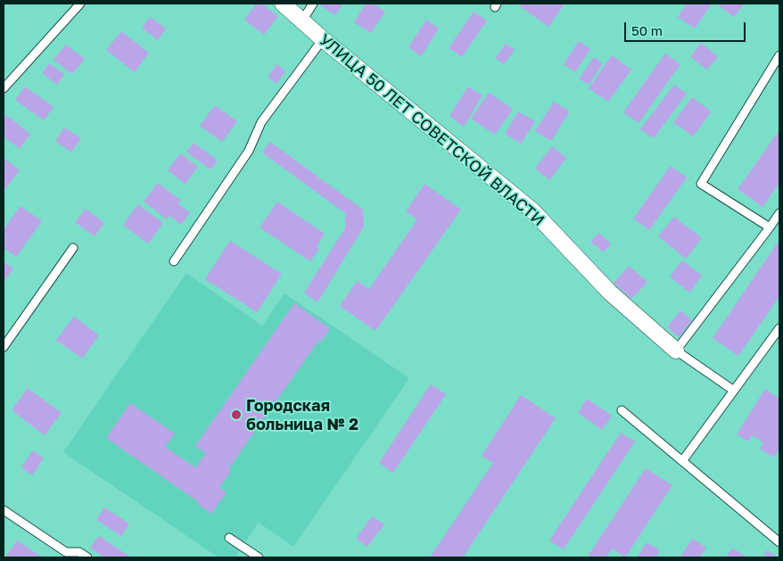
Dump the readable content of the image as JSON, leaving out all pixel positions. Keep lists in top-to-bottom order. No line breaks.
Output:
{"streets":{"street":["УЛИЦА 50 ЛЕТ СОВЕТСКОЙ ВЛАСТИ"]},"places":["Городская больница № 2"],"scale_bar":"50 m"}
